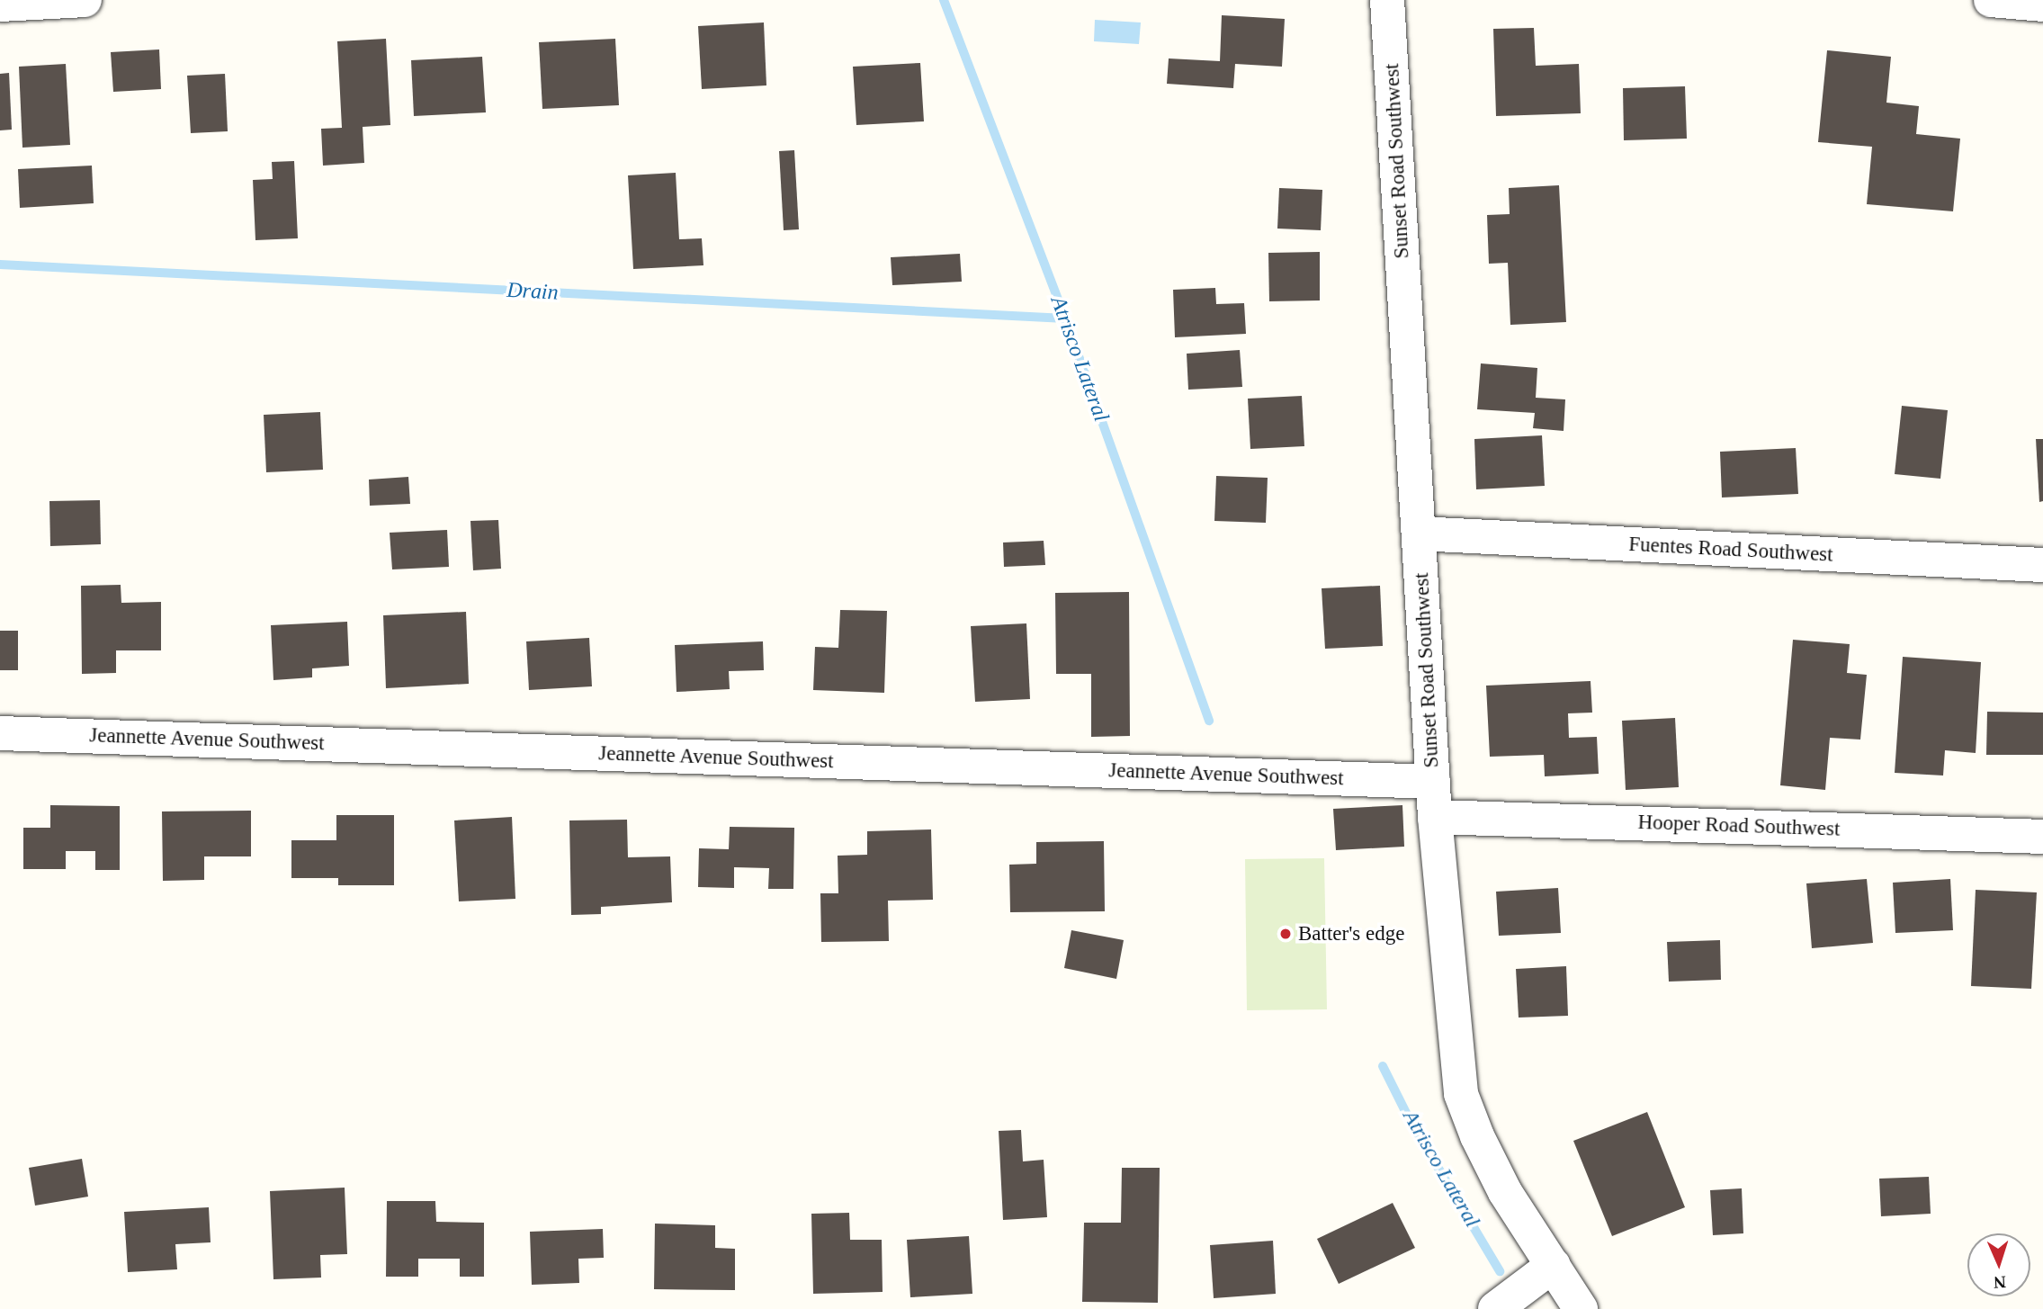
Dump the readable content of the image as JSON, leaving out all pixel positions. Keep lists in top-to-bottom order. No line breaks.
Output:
{"streets":{"street":["Sunset Road Southwest","Fuentes Road Southwest","Jeannette Avenue Southwest","Hooper Road Southwest"]},"crossings":[["Sunset Road Southwest","Fuentes Road Southwest"],["Sunset Road Southwest","Jeannette Avenue Southwest"],["Sunset Road Southwest","Hooper Road Southwest"]],"water":["Drain","Atrisco Lateral"],"places":["Batter's edge"],"north":"bottom"}
